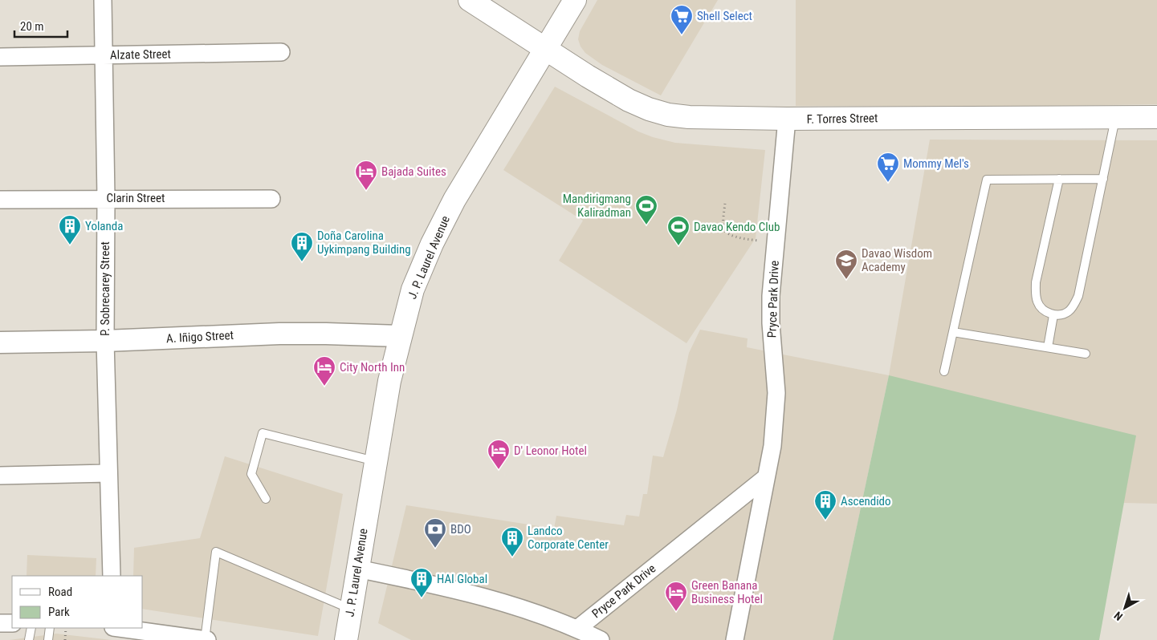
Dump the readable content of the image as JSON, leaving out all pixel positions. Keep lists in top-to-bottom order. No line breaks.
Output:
{"streets":{"main road":["F. Torres Street","J. P. Laurel Avenue"],"street":["Alzate Street","Clarin Street","P. Sobrecarey Street","Pryce Park Drive","A. Iñigo Street"]},"crossings":[["Alzate Street","P. Sobrecarey Street"],["F. Torres Street","J. P. Laurel Avenue"],["F. Torres Street","Pryce Park Drive"],["Clarin Street","P. Sobrecarey Street"],["J. P. Laurel Avenue","Pryce Park Drive"],["J. P. Laurel Avenue","A. Iñigo Street"],["P. Sobrecarey Street","A. Iñigo Street"]],"places":{"supermarket":["Shell Select","Mommy Mel's"],"hotel":["Bajada Suites","City North Inn","D' Leonor Hotel","Green Banana Business Hotel"],"sports":["Mandirigmang Kaliradman","Davao Kendo Club"],"building":["Yolanda","Doña Carolina Uykimpang Building","Ascendido","Landco Corporate Center","HAI Global"],"school or university":["Davao Wisdom Academy"],"bank":["BDO"]},"legend":["Road","Park"],"scale_bar":"20 m","north":"bottom left"}
